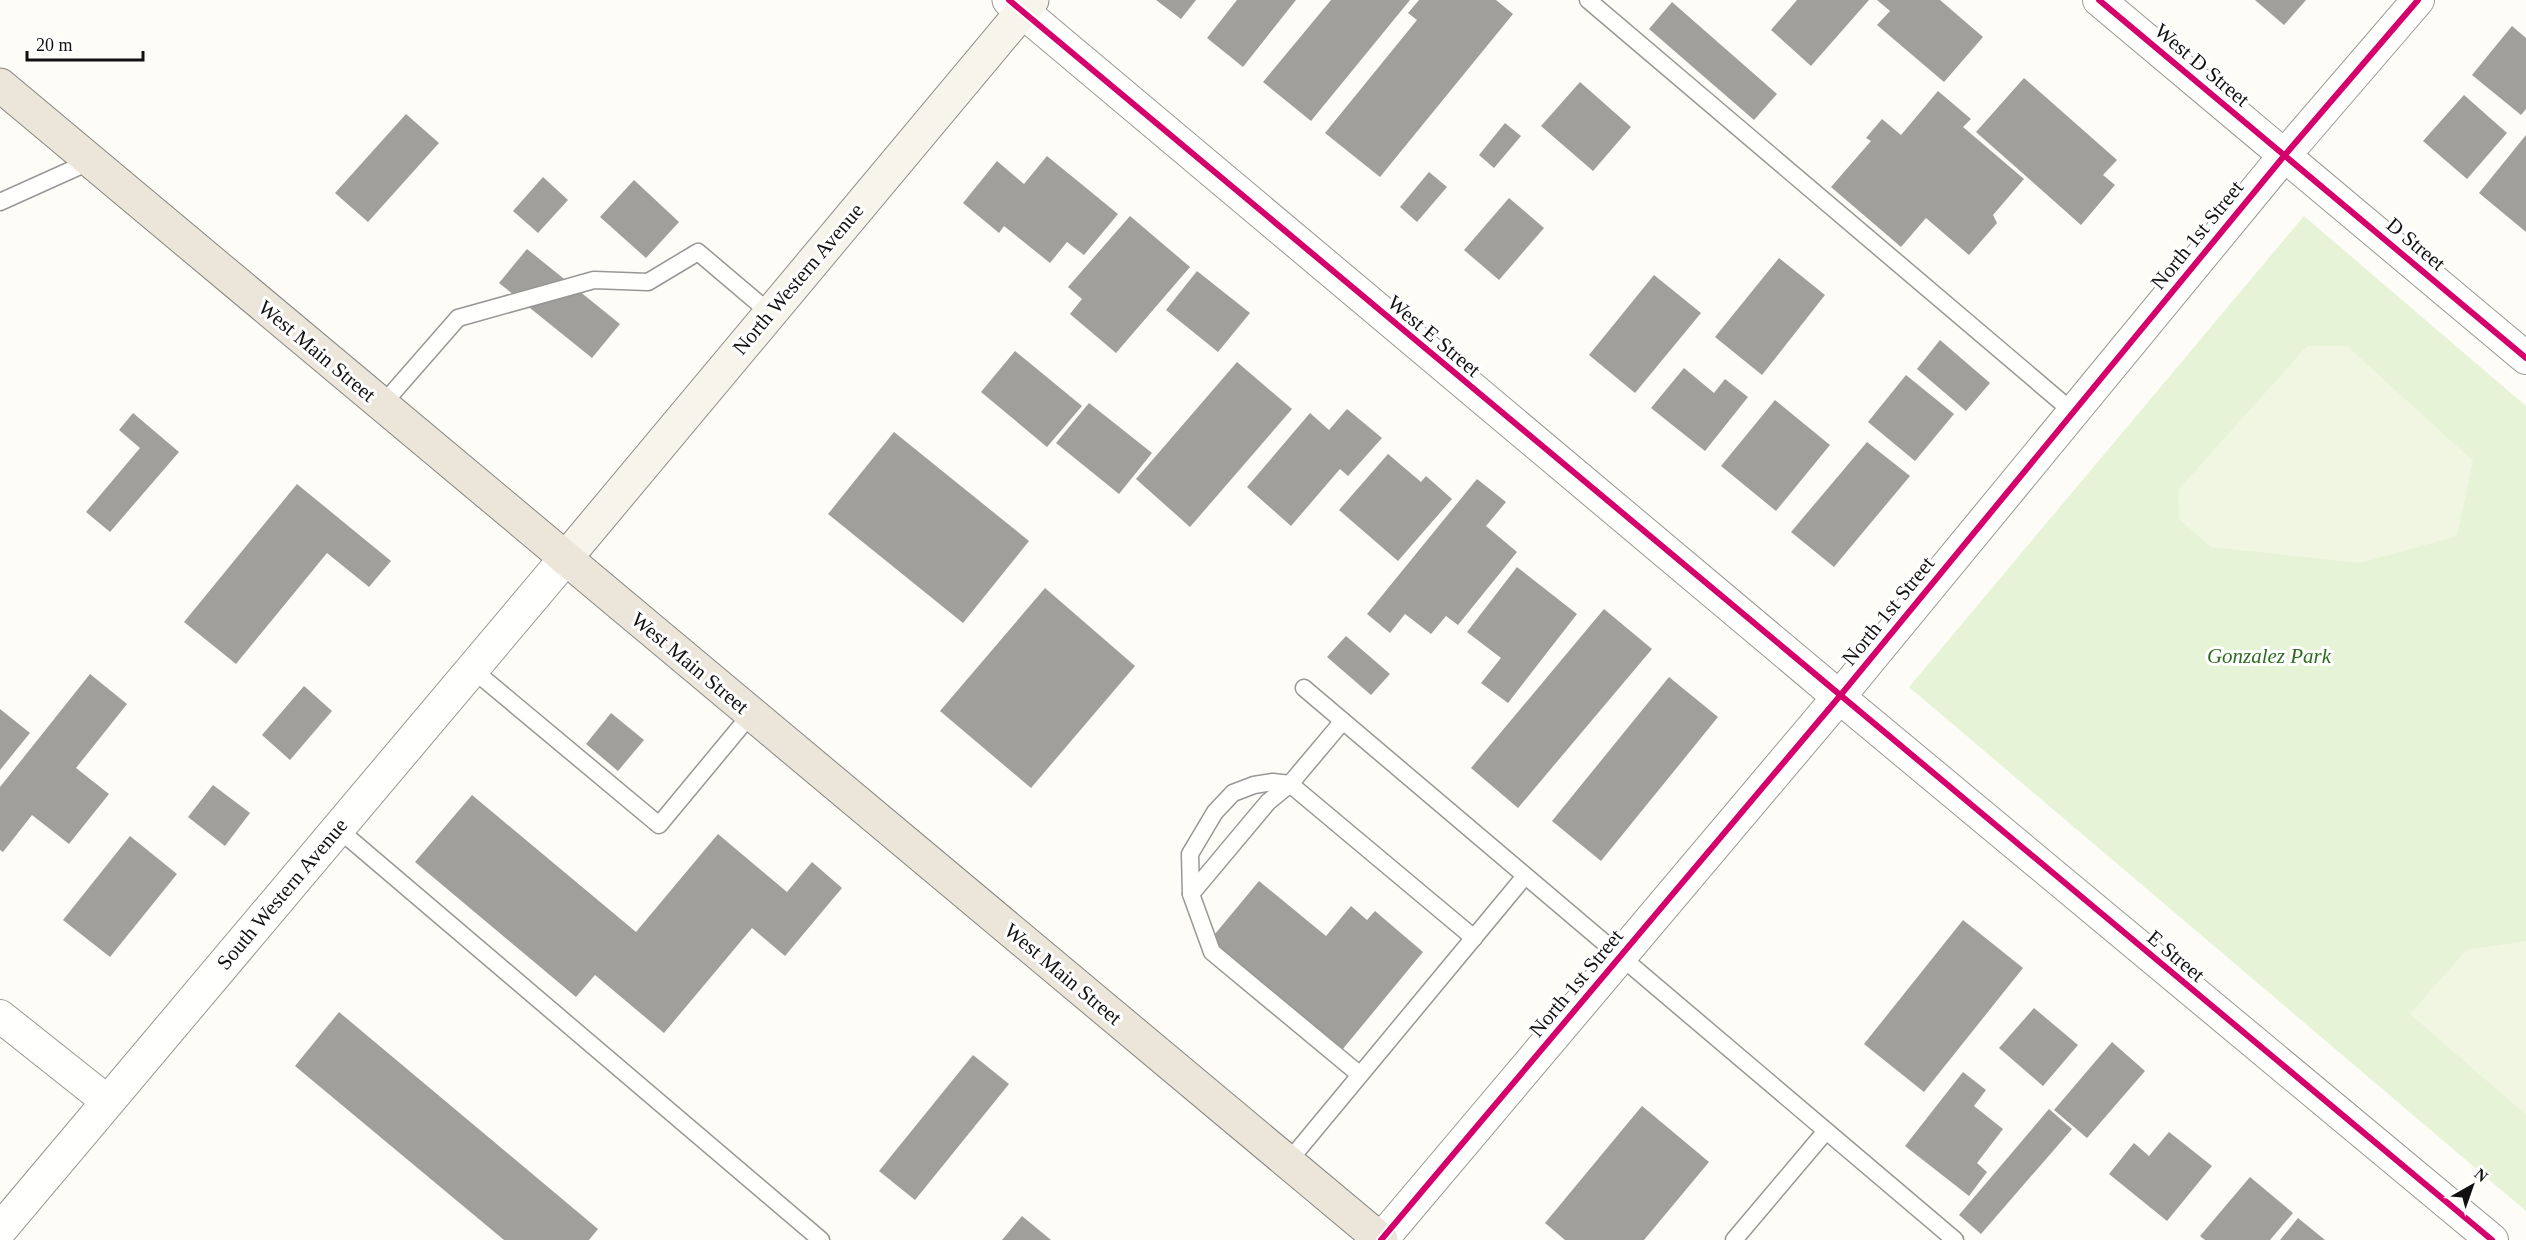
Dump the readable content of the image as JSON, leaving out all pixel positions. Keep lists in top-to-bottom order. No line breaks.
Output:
{"streets":{"highway":["West Main Street"],"main road":["North Western Avenue"],"street":["West D Street","North 1st Street","D Street","West E Street","South Western Avenue","E Street"]},"crossings":[["West D Street","North 1st Street"],["West D Street","D Street"],["North 1st Street","D Street"],["North 1st Street","West E Street"],["North 1st Street","West Main Street"],["North 1st Street","E Street"],["North Western Avenue","West E Street"],["North Western Avenue","West Main Street"],["North Western Avenue","South Western Avenue"],["West E Street","E Street"],["West Main Street","South Western Avenue"]],"parks":["Gonzalez Park"],"scale_bar":"20 m","north":"top right"}
